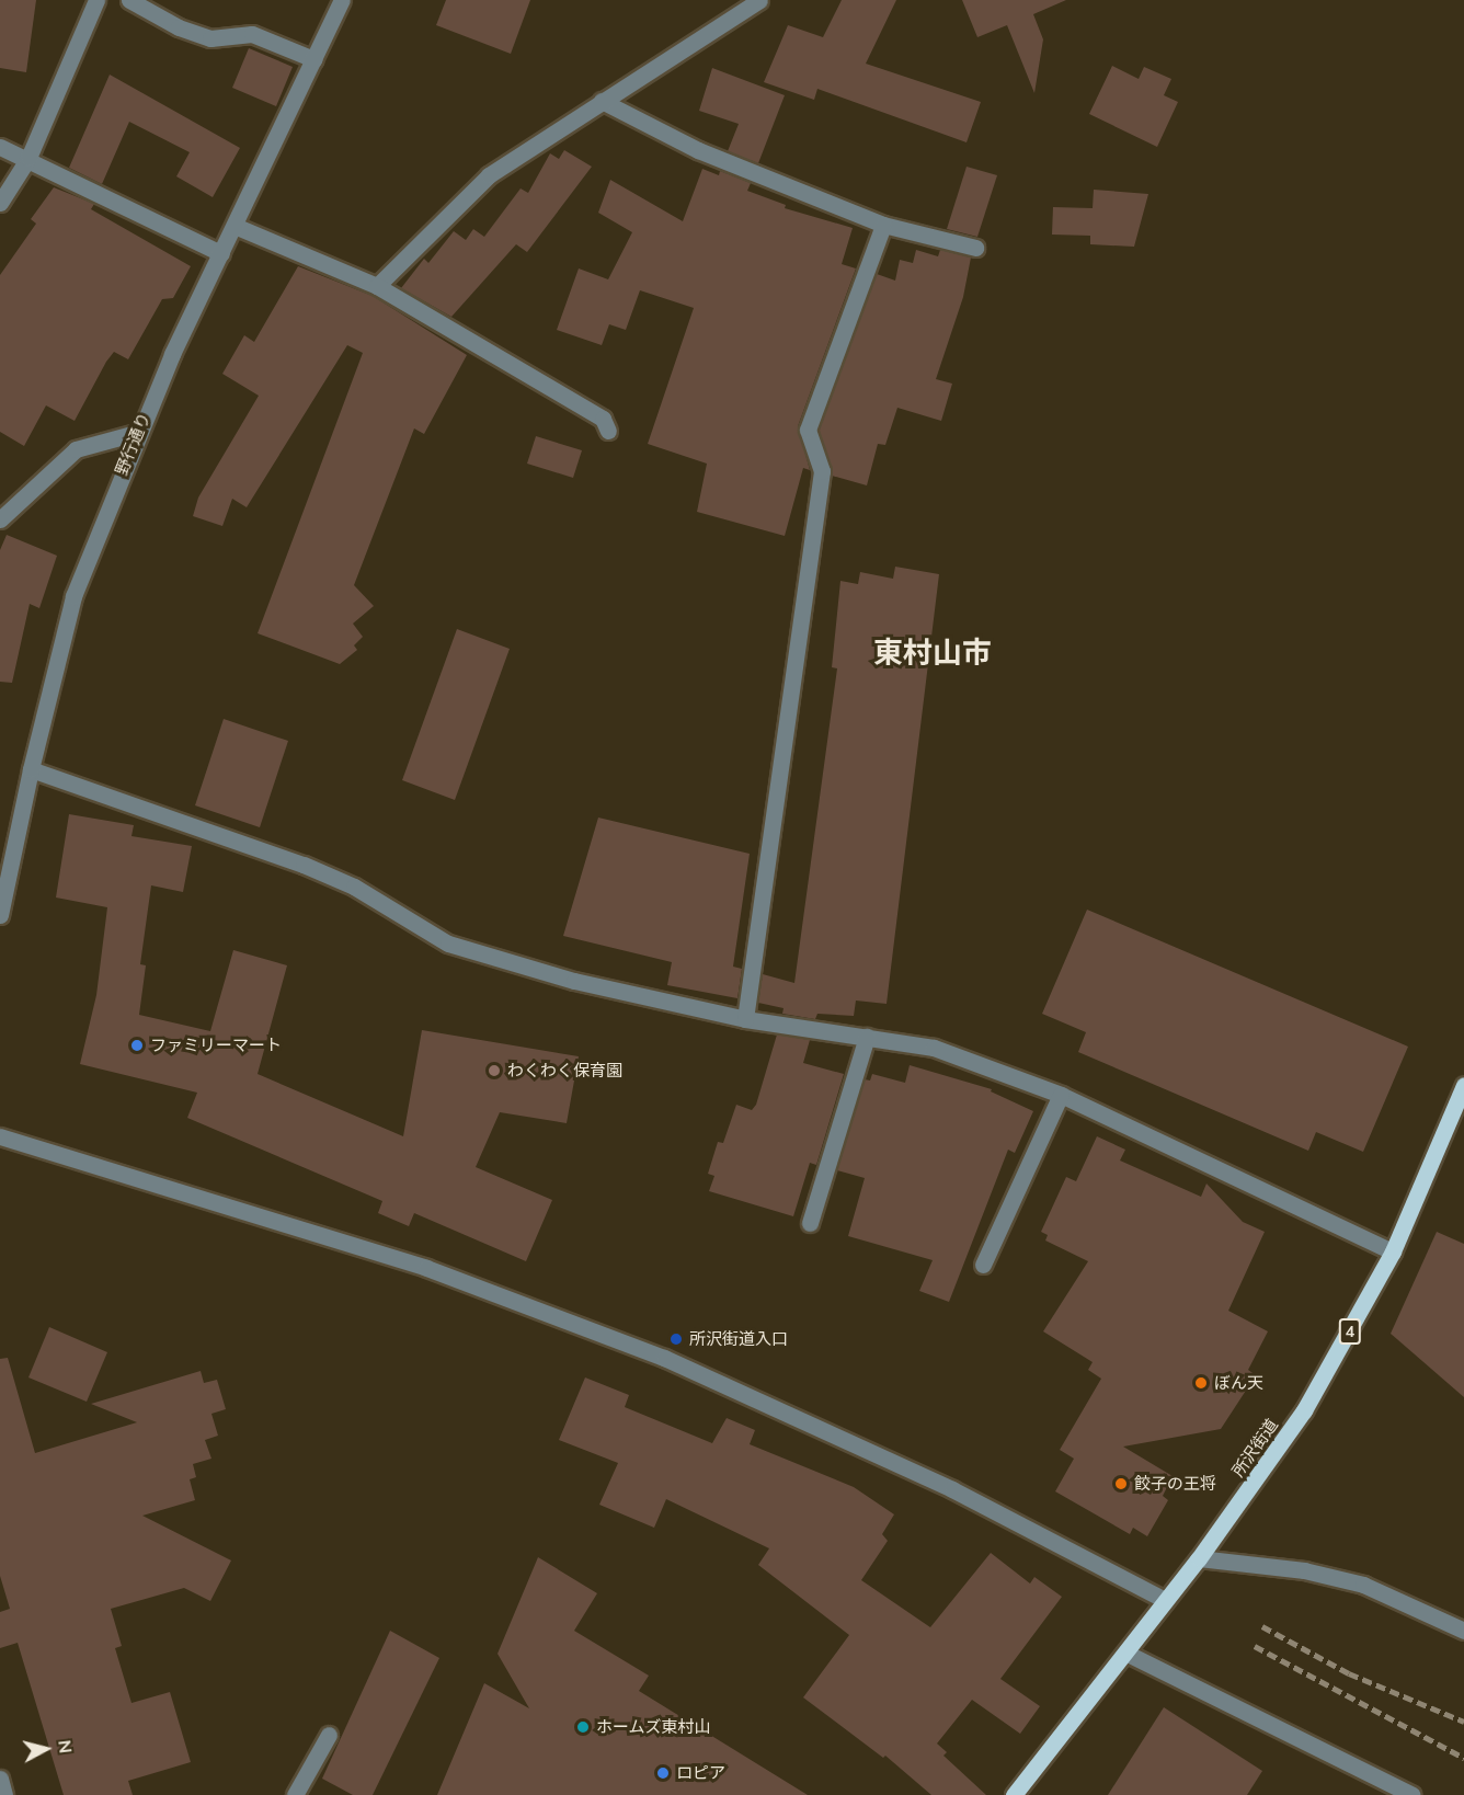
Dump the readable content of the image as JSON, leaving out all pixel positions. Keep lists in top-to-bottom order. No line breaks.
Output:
{"streets":{"main road":["4","所沢街道"],"street":["野行通り"]},"districts":["東村山市"],"places":["ファミリーマート","わくわく保育園","所沢街道入口","ぼん天","餃子の王将","ホームズ東村山","ロピア"],"north":"right"}
